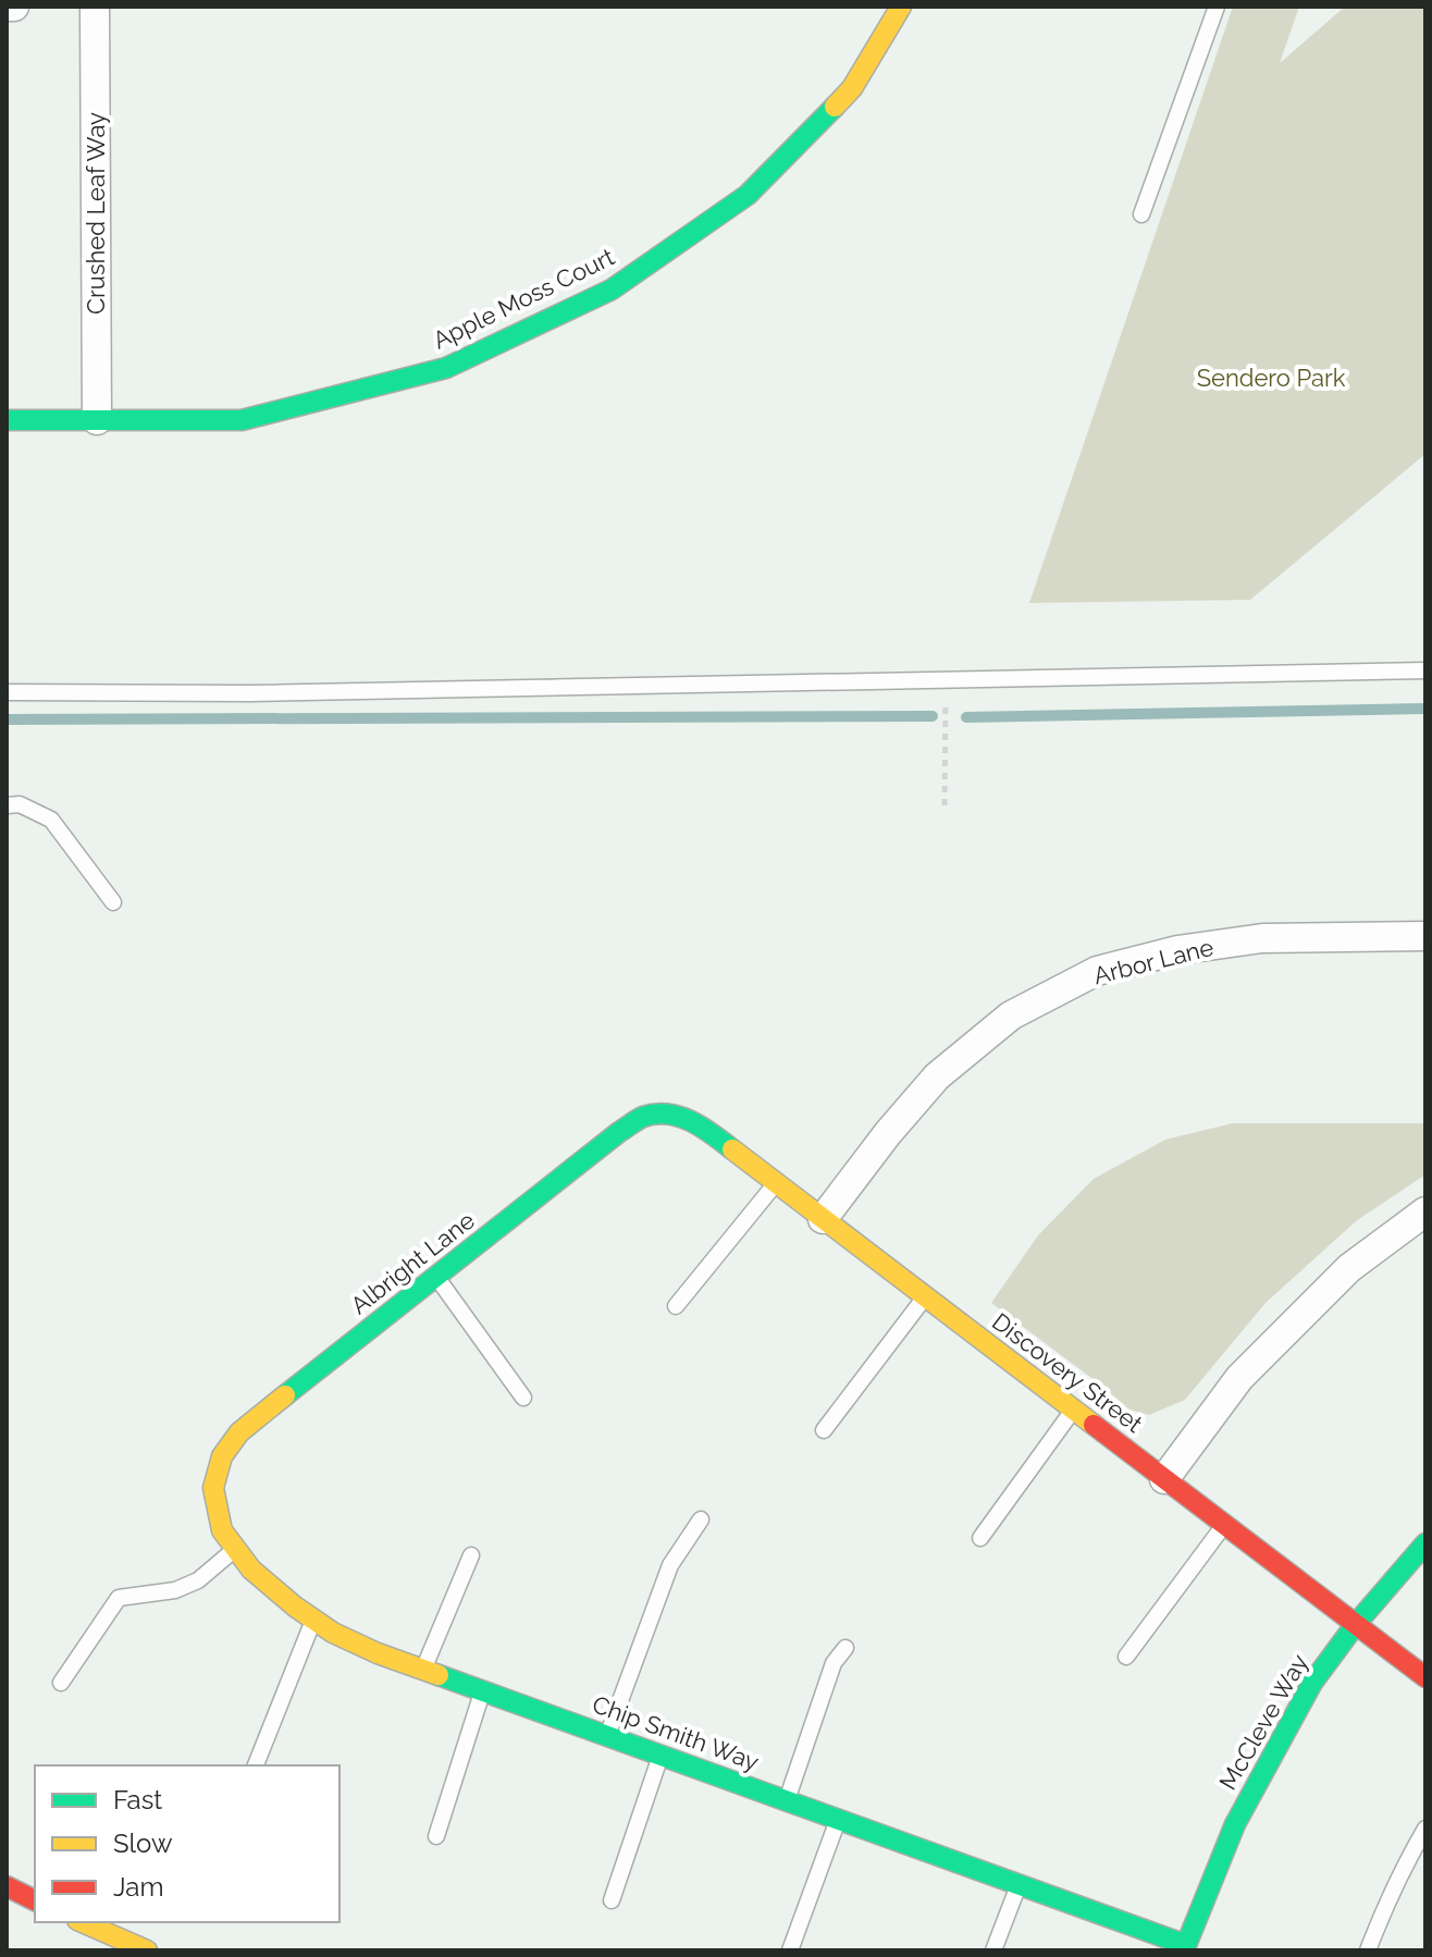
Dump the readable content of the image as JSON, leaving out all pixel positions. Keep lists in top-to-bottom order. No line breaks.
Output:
{"streets":{"street":["Crushed Leaf Way","Apple Moss Court","Arbor Lane","Albright Lane","Discovery Street","McCleve Way","Chip Smith Way"]},"crossings":[["Crushed Leaf Way","Apple Moss Court"],["Arbor Lane","Discovery Street"],["Albright Lane","Discovery Street"],["Albright Lane","Chip Smith Way"],["Discovery Street","McCleve Way"],["McCleve Way","Chip Smith Way"]],"parks":["Sendero Park"],"legend":["Fast","Slow","Jam"]}
